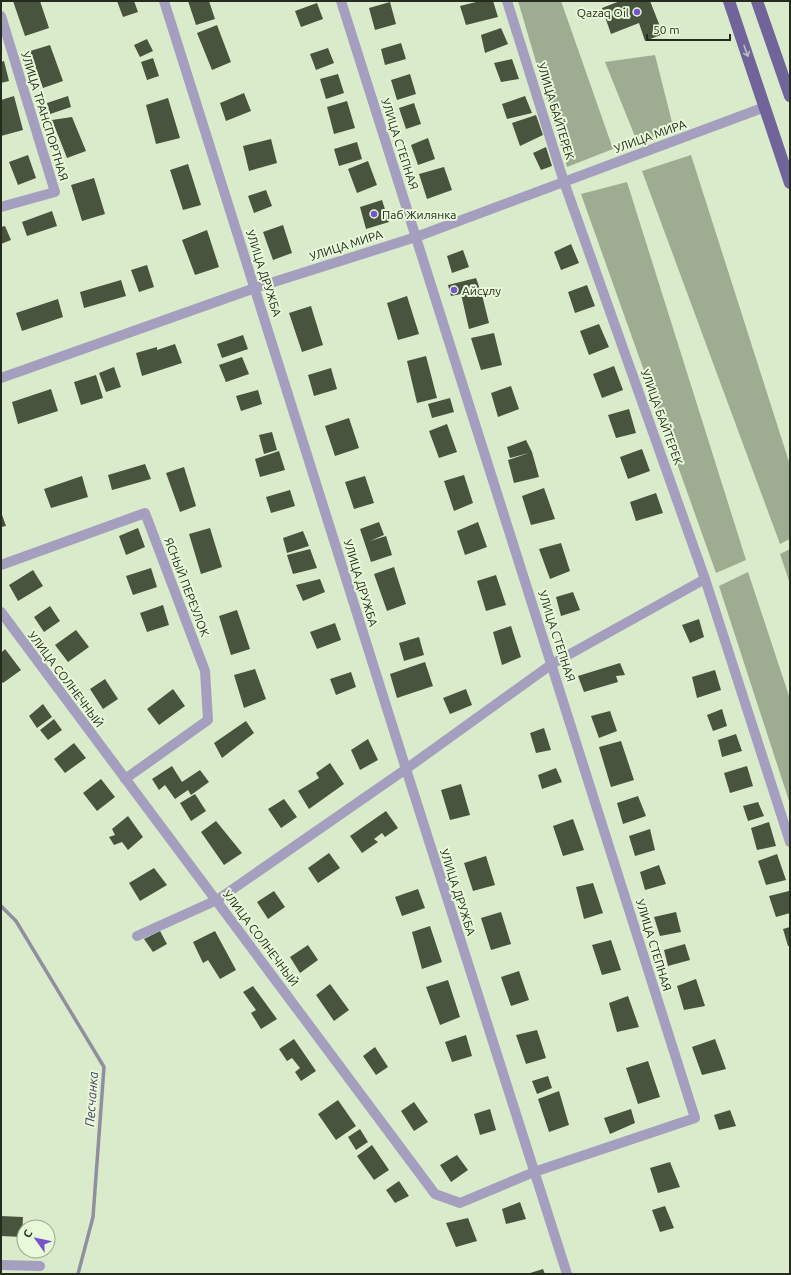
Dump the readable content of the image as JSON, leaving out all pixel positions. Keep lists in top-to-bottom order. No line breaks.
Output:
{"streets":{"street":["УЛИЦА БАЙТЕРЕК","УЛИЦА ТРАНСПОРТНАЯ","УЛИЦА МИРА","УЛИЦА СТЕПНАЯ","УЛИЦА ДРУЖБА","ЯСНЫЙ ПЕРЕУЛОК","УЛИЦА СОЛНЕЧНЫЙ"]},"crossings":[["УЛИЦА БАЙТЕРЕК","УЛИЦА МИРА"],["УЛИЦА МИРА","УЛИЦА СТЕПНАЯ"],["УЛИЦА МИРА","УЛИЦА ДРУЖБА"],["УЛИЦА СТЕПНАЯ","УЛИЦА ДРУЖБА"],["УЛИЦА СТЕПНАЯ","УЛИЦА СОЛНЕЧНЫЙ"],["УЛИЦА ДРУЖБА","УЛИЦА СОЛНЕЧНЫЙ"],["ЯСНЫЙ ПЕРЕУЛОК","УЛИЦА СОЛНЕЧНЫЙ"]],"water":["Песчанка"],"places":["Qazaq Oil","Паб Жилянка","Айсұлу"],"scale_bar":"50 m","north":"top left"}
